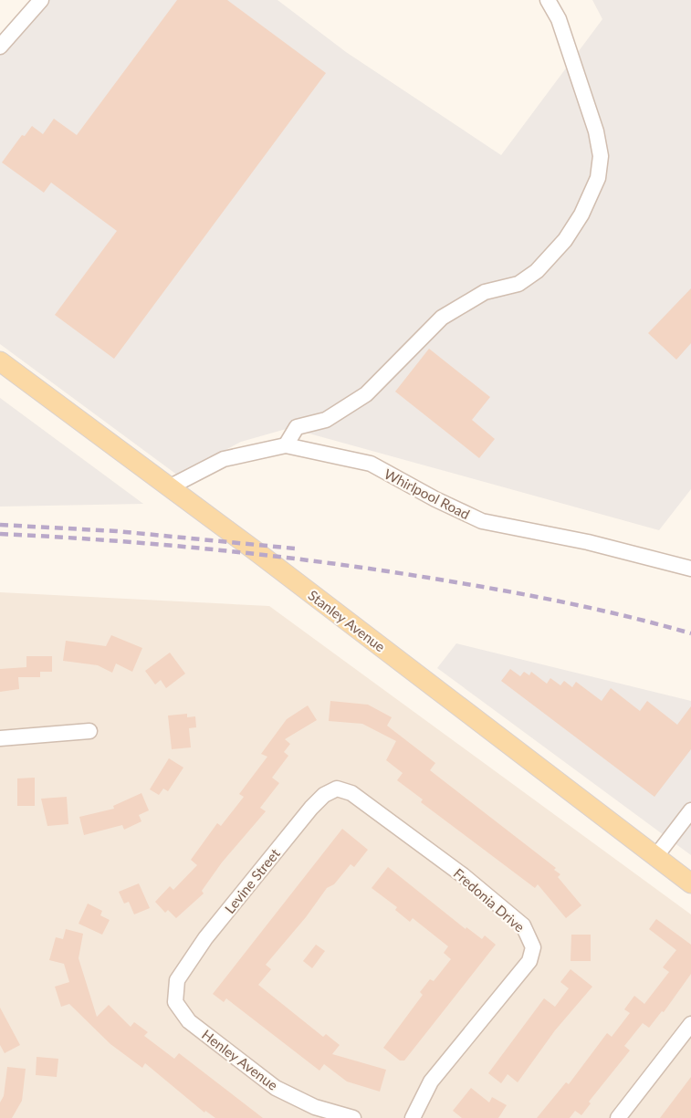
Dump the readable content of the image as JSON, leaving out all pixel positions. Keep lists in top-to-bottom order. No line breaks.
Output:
{"streets":{"main road":["Stanley Avenue"],"street":["Whirlpool Road","Levine Street","Fredonia Drive","Henley Avenue"]},"crossings":[["Whirlpool Road","Stanley Avenue"],["Levine Street","Fredonia Drive"],["Levine Street","Henley Avenue"]]}
